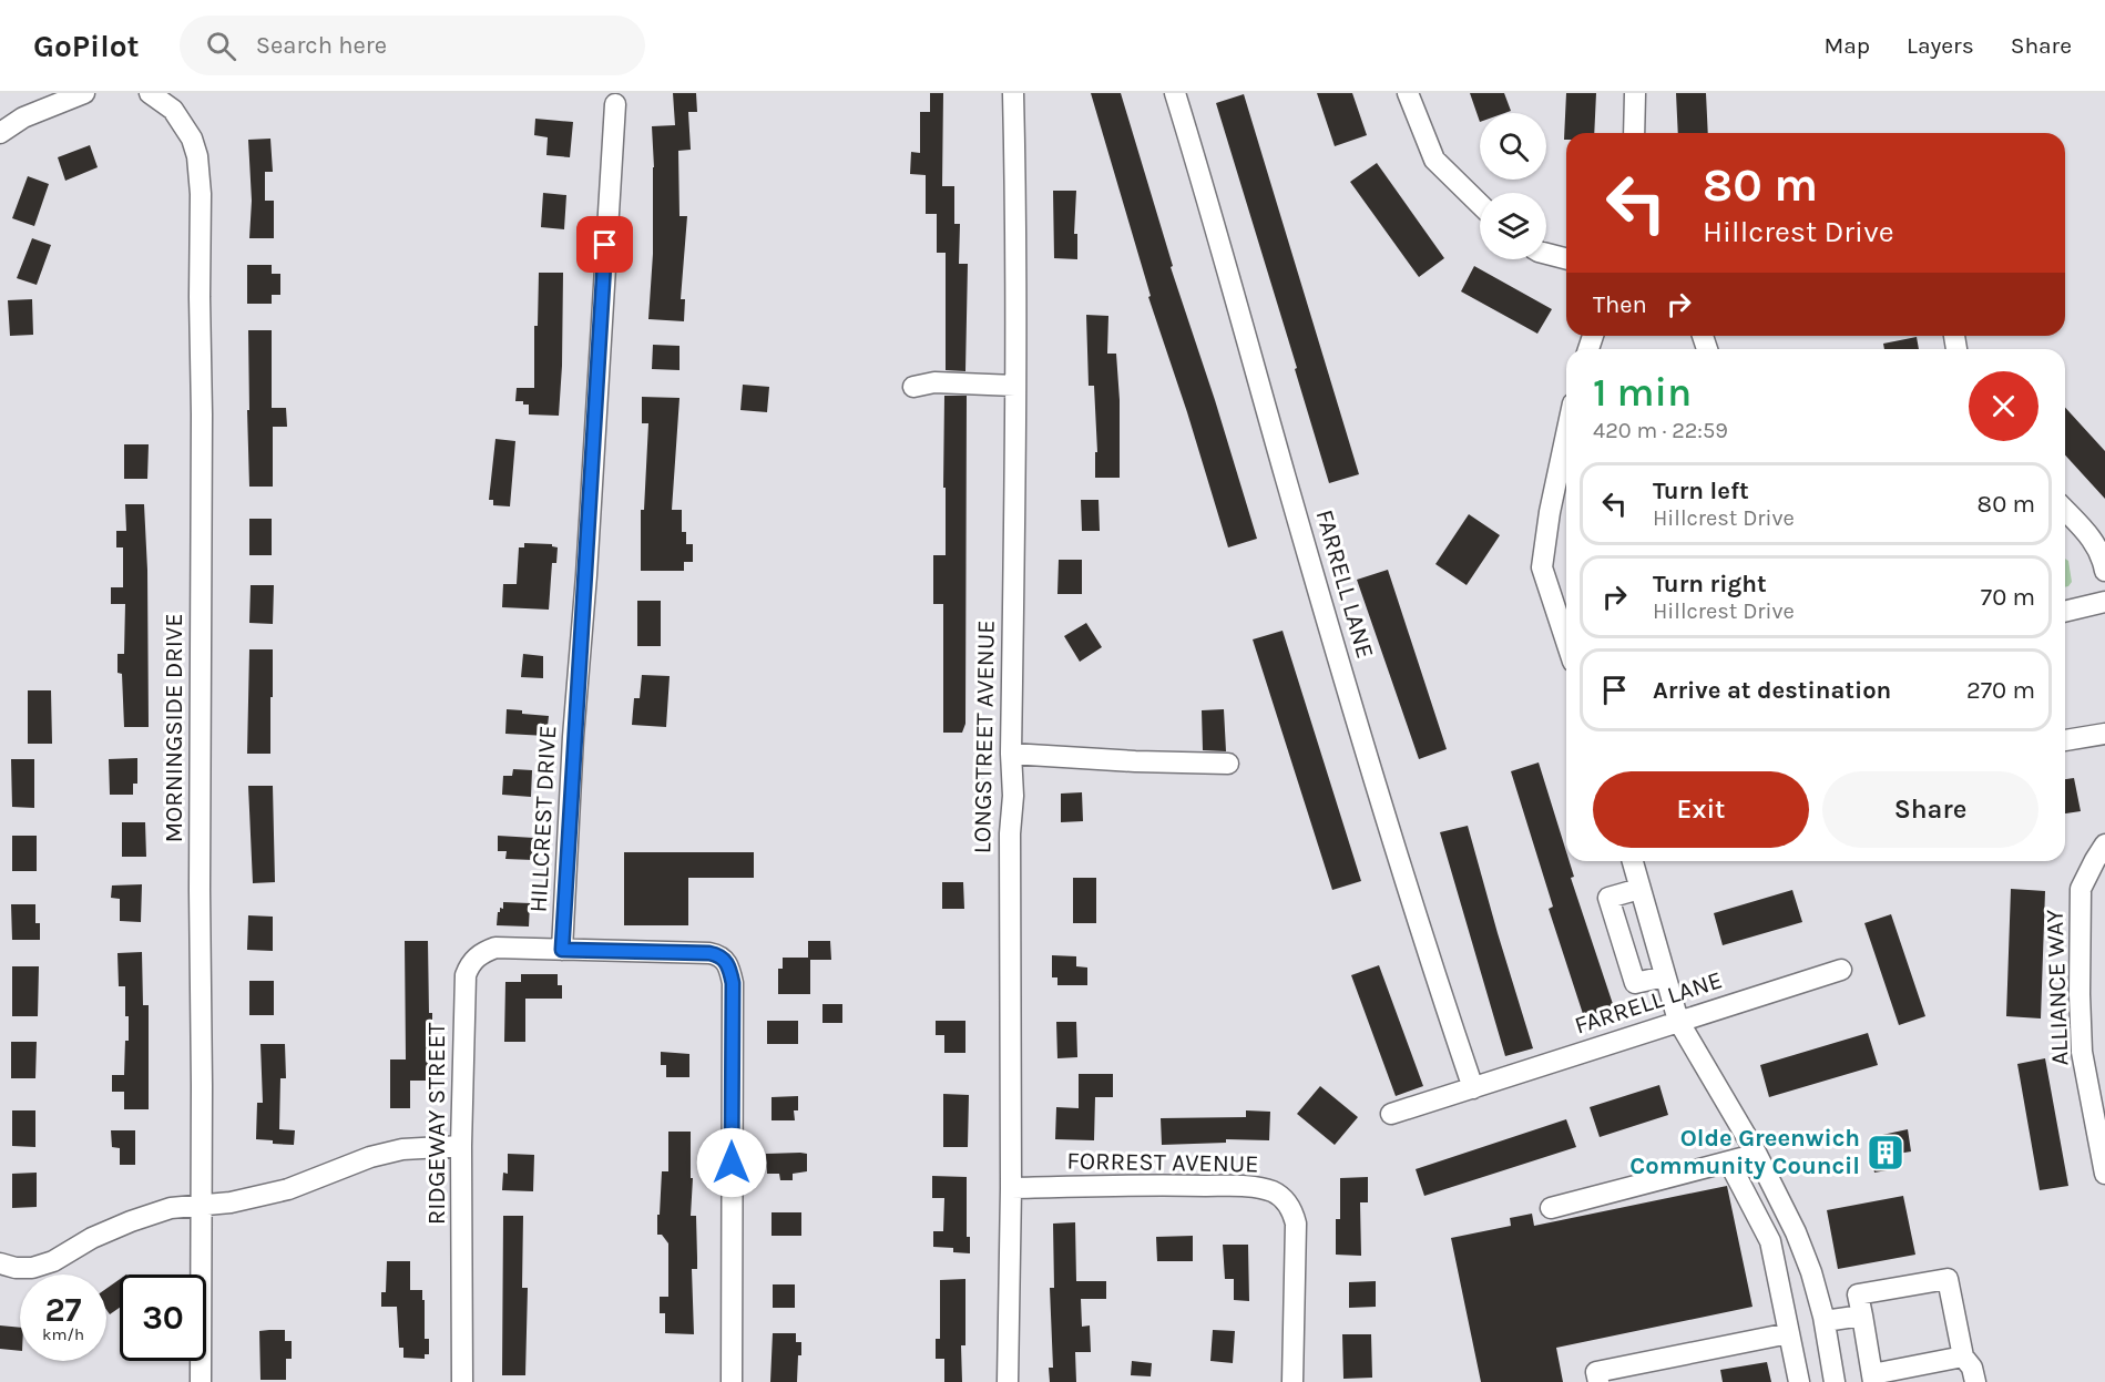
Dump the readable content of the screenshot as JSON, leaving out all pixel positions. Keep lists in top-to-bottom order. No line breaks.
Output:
{"streets":{"street":["FARRELL LANE","MORNINGSIDE DRIVE","LONGSTREET AVENUE","HILLCREST DRIVE","ALLIANCE WAY","RIDGEWAY STREET","FORREST AVENUE"]},"crossings":[["LONGSTREET AVENUE","FORREST AVENUE"],["HILLCREST DRIVE","RIDGEWAY STREET"]],"places":{"building":["Olde Greenwich Community Council"]},"page":{"header":"GoPilot","search":"Search here","nav":["Map","Layers","Share"],"turn":["80 m","Hillcrest Drive"],"then":"Then","heading":["1 min","420 m · 22:59"],"list":[{"name":"Turn left","note":"Hillcrest Drive","value":"80 m"},{"name":"Turn right","note":"Hillcrest Drive","value":"70 m"},{"name":"Arrive at destination","value":"270 m"}],"buttons":["Exit","Share"],"speed":"27 km/h","limit":"30"}}
